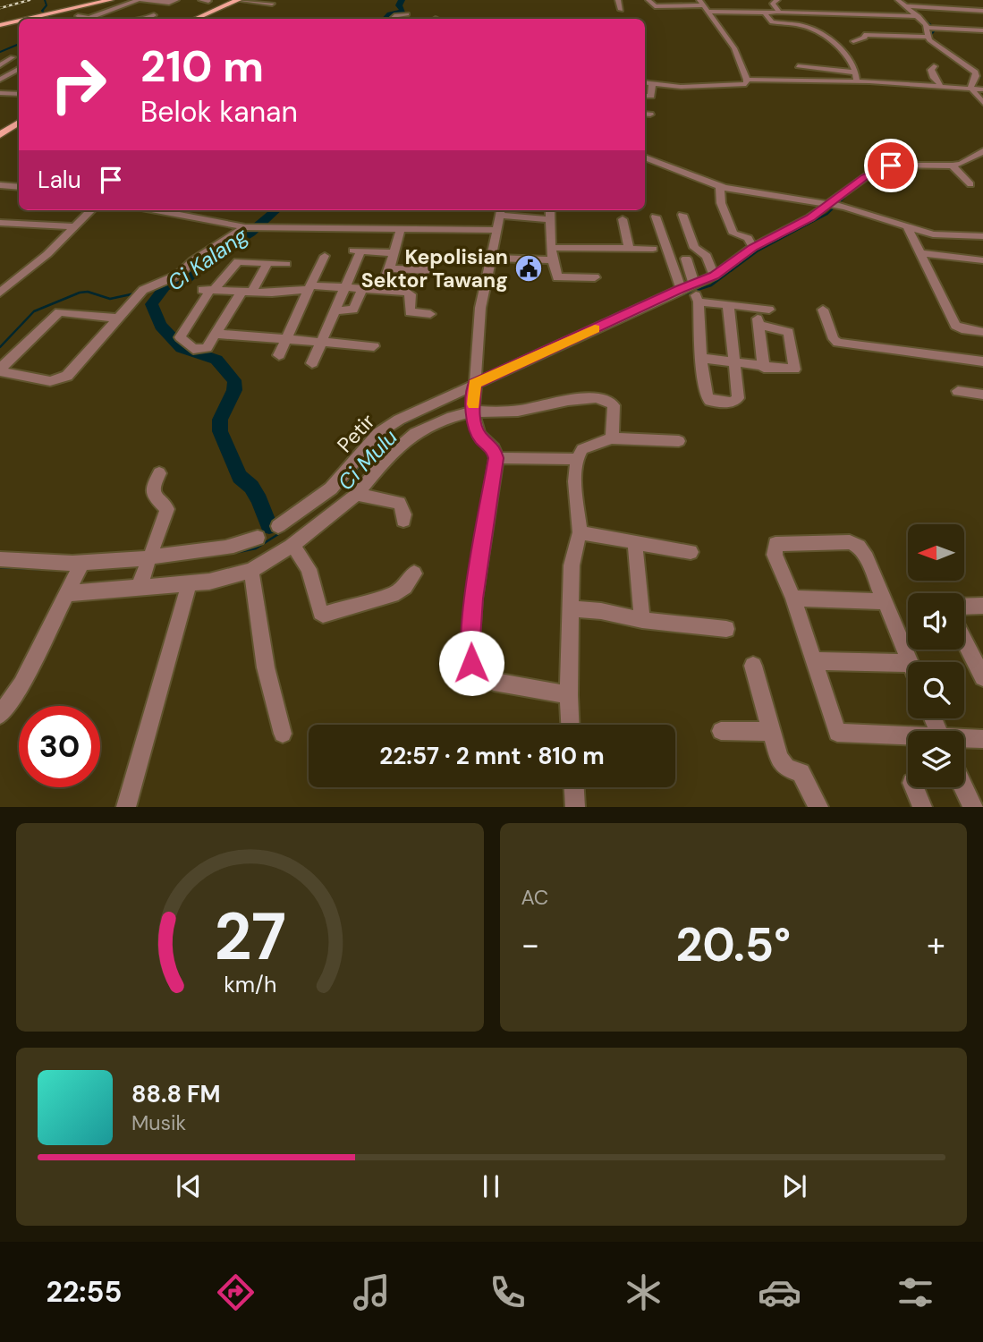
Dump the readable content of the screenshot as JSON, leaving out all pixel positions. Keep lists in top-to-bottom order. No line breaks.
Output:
{"streets":{"street":["Petir"]},"water":["Ci Kalang","Ci Mulu"],"places":{"public building":["Kepolisian Sektor Tawang"]},"north":"left","page":{"turn":["210 m","Belok kanan"],"then":"Lalu","limit":"30","trip":"22:57 · 2 mnt · 810 m","tile":"AC","heat":["−","20.5°","+"],"song":["88.8 FM","Musik"],"tabs":"22:55","gauge":["27","km/h"]}}
